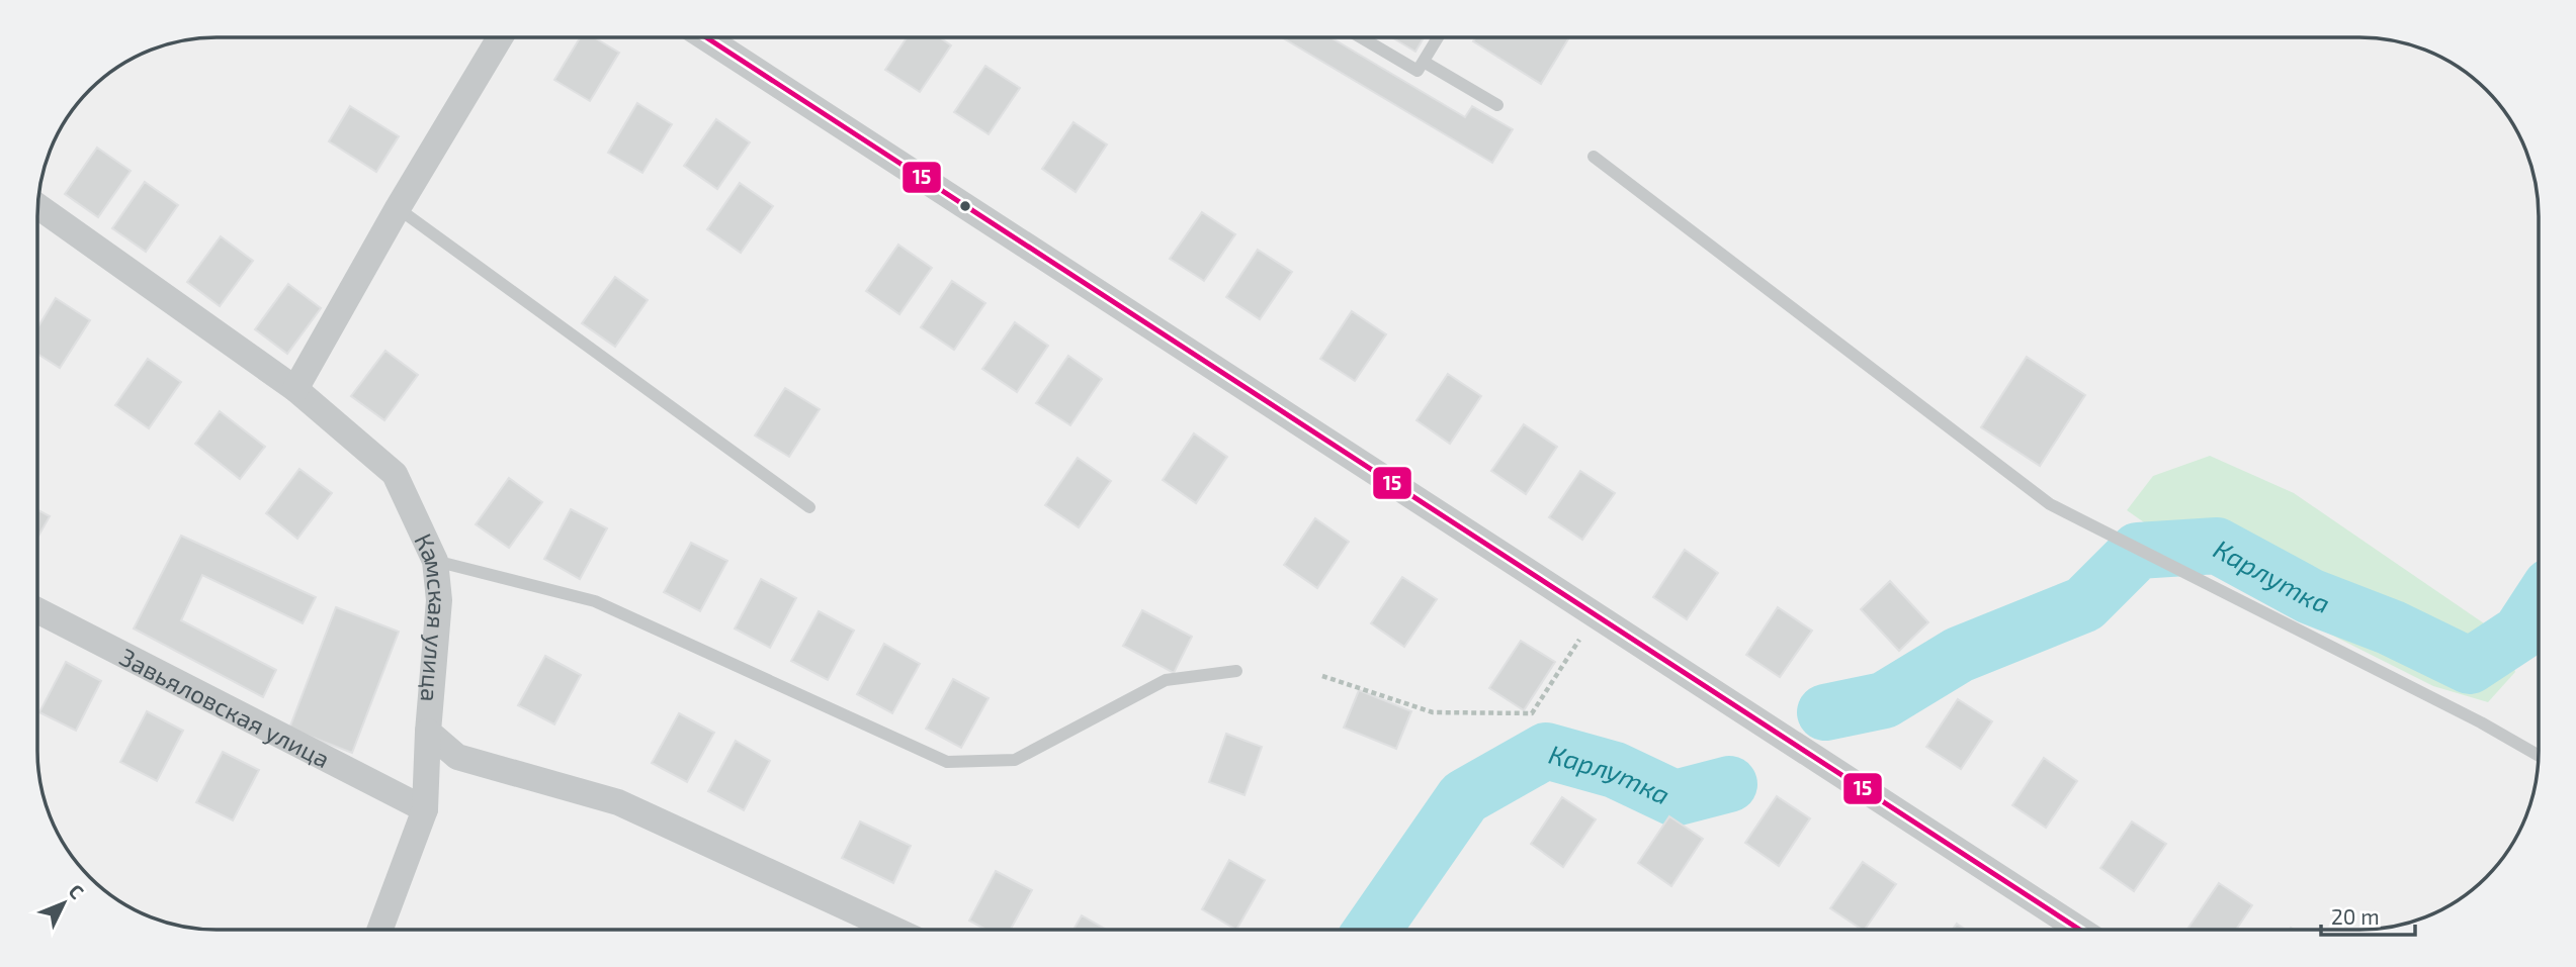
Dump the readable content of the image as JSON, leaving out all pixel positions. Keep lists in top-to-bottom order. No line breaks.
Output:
{"streets":{"street":["Камская улица","Завьяловская улица"]},"water":["Карлутка"],"lines":["transit line 15"],"scale_bar":"20 m","north":"top right"}
